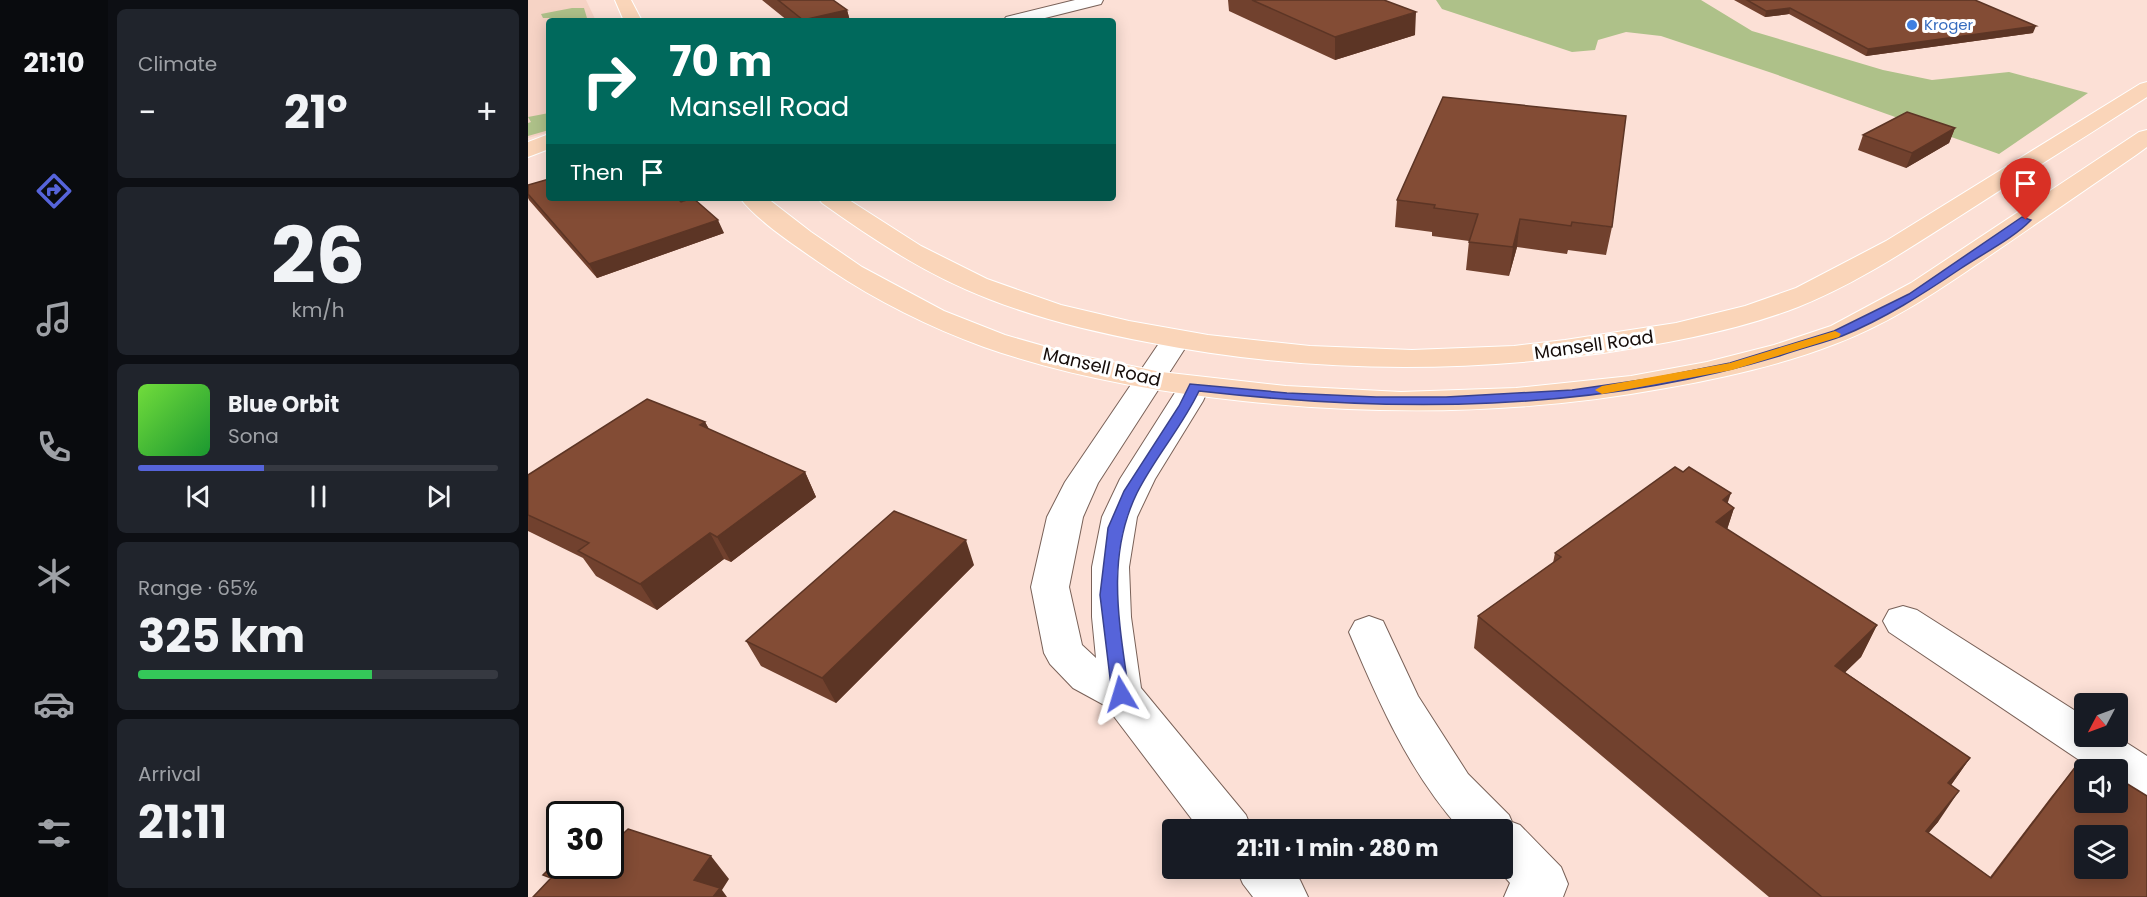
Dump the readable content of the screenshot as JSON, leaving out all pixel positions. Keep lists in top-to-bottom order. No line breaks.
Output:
{"streets":{"main road":["Mansell Road"]},"places":["Kroger"],"north":"bottom left","page":{"tabs":"21:10","tile":["Climate",["26","km/h"],["Range · 65%","325 km"],["Arrival","21:11"]],"turn":["70 m","Mansell Road"],"heat":["−","21°","+"],"then":"Then","song":["Blue Orbit","Sona"],"limit":"30","trip":"21:11 · 1 min · 280 m"}}
